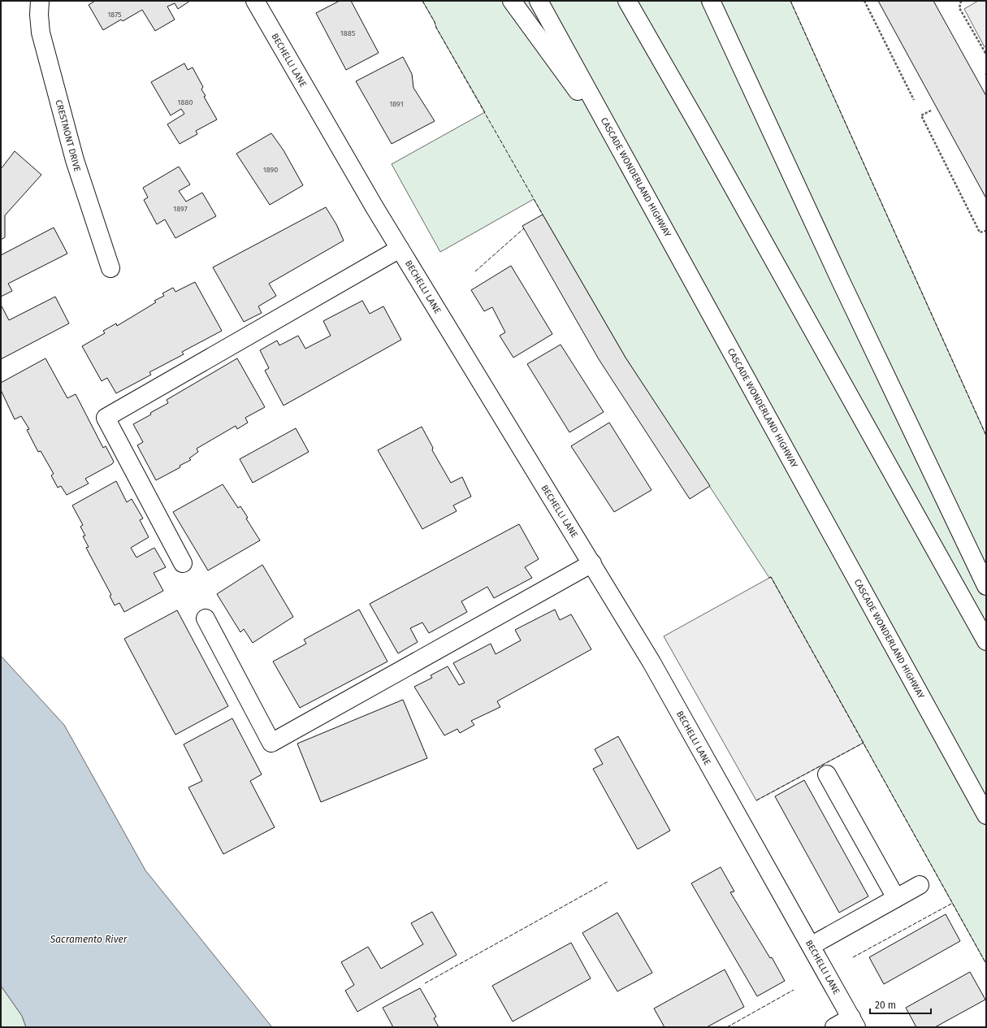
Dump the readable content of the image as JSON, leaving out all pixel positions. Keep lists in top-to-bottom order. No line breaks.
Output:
{"streets":{"main road":["BECHELLI LANE","CRESTMONT DRIVE","CASCADE WONDERLAND HIGHWAY"]},"water":["Sacramento River"],"house_numbers":["1875","1885","1880","1891","1890","1897"],"scale_bar":"20 m"}
